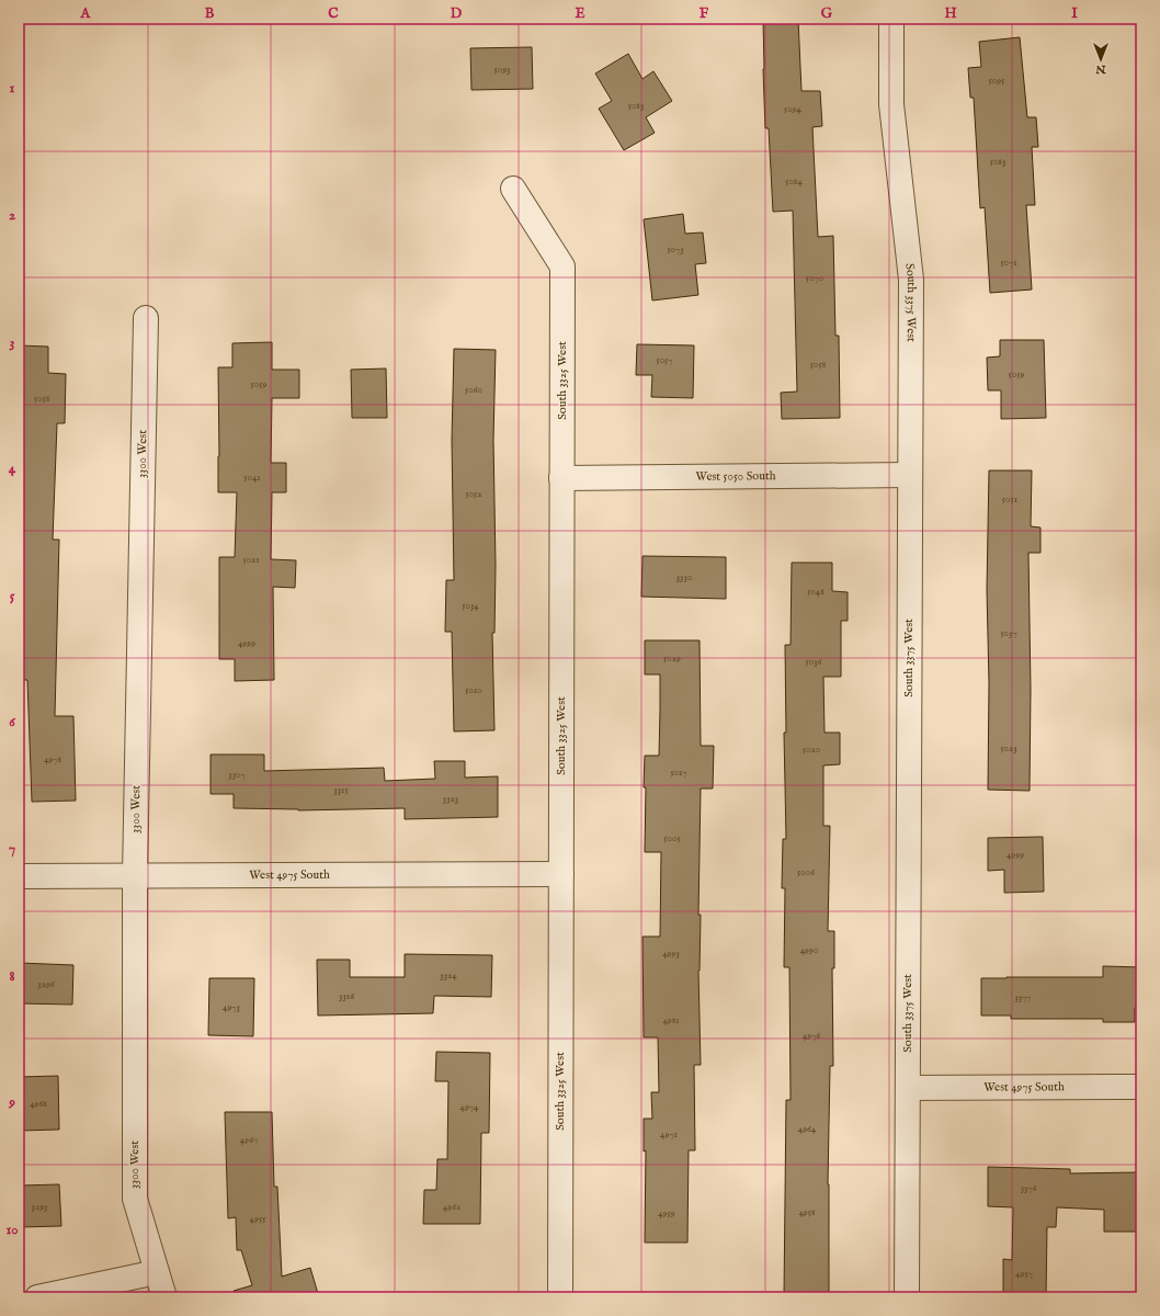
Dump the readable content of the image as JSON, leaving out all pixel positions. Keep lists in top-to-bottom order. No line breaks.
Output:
{"streets":{"street":["South 3375 West","South 3325 West","3300 West","West 5050 South","West 4975 South"]},"crossings":[["South 3375 West","West 5050 South"],["South 3375 West","West 4975 South"],["South 3325 West","West 5050 South"],["South 3325 West","West 4975 South"],["3300 West","West 4975 South"]],"house_numbers":["5093","5095","5083","5094","5083","5084","5073","5071","5070","5057","5058","5059","5059","5060","5058","5041","5052","5051","5021","3330","5048","5034","5037","4999","5029","5036","5010","5023","5020","4978","5017","3307","3315","3323","5005","4999","5006","4990","4993","3324","3296","3316","3377","4973","4981","4976","4968","4974","4964","4971","4967","3376","3293","4962","4958","4959","4955","4957"],"north":"bottom","grid":{"columns":["A","B","C","D","E","F","G","H","I"],"rows":["1","2","3","4","5","6","7","8","9","10"]}}
